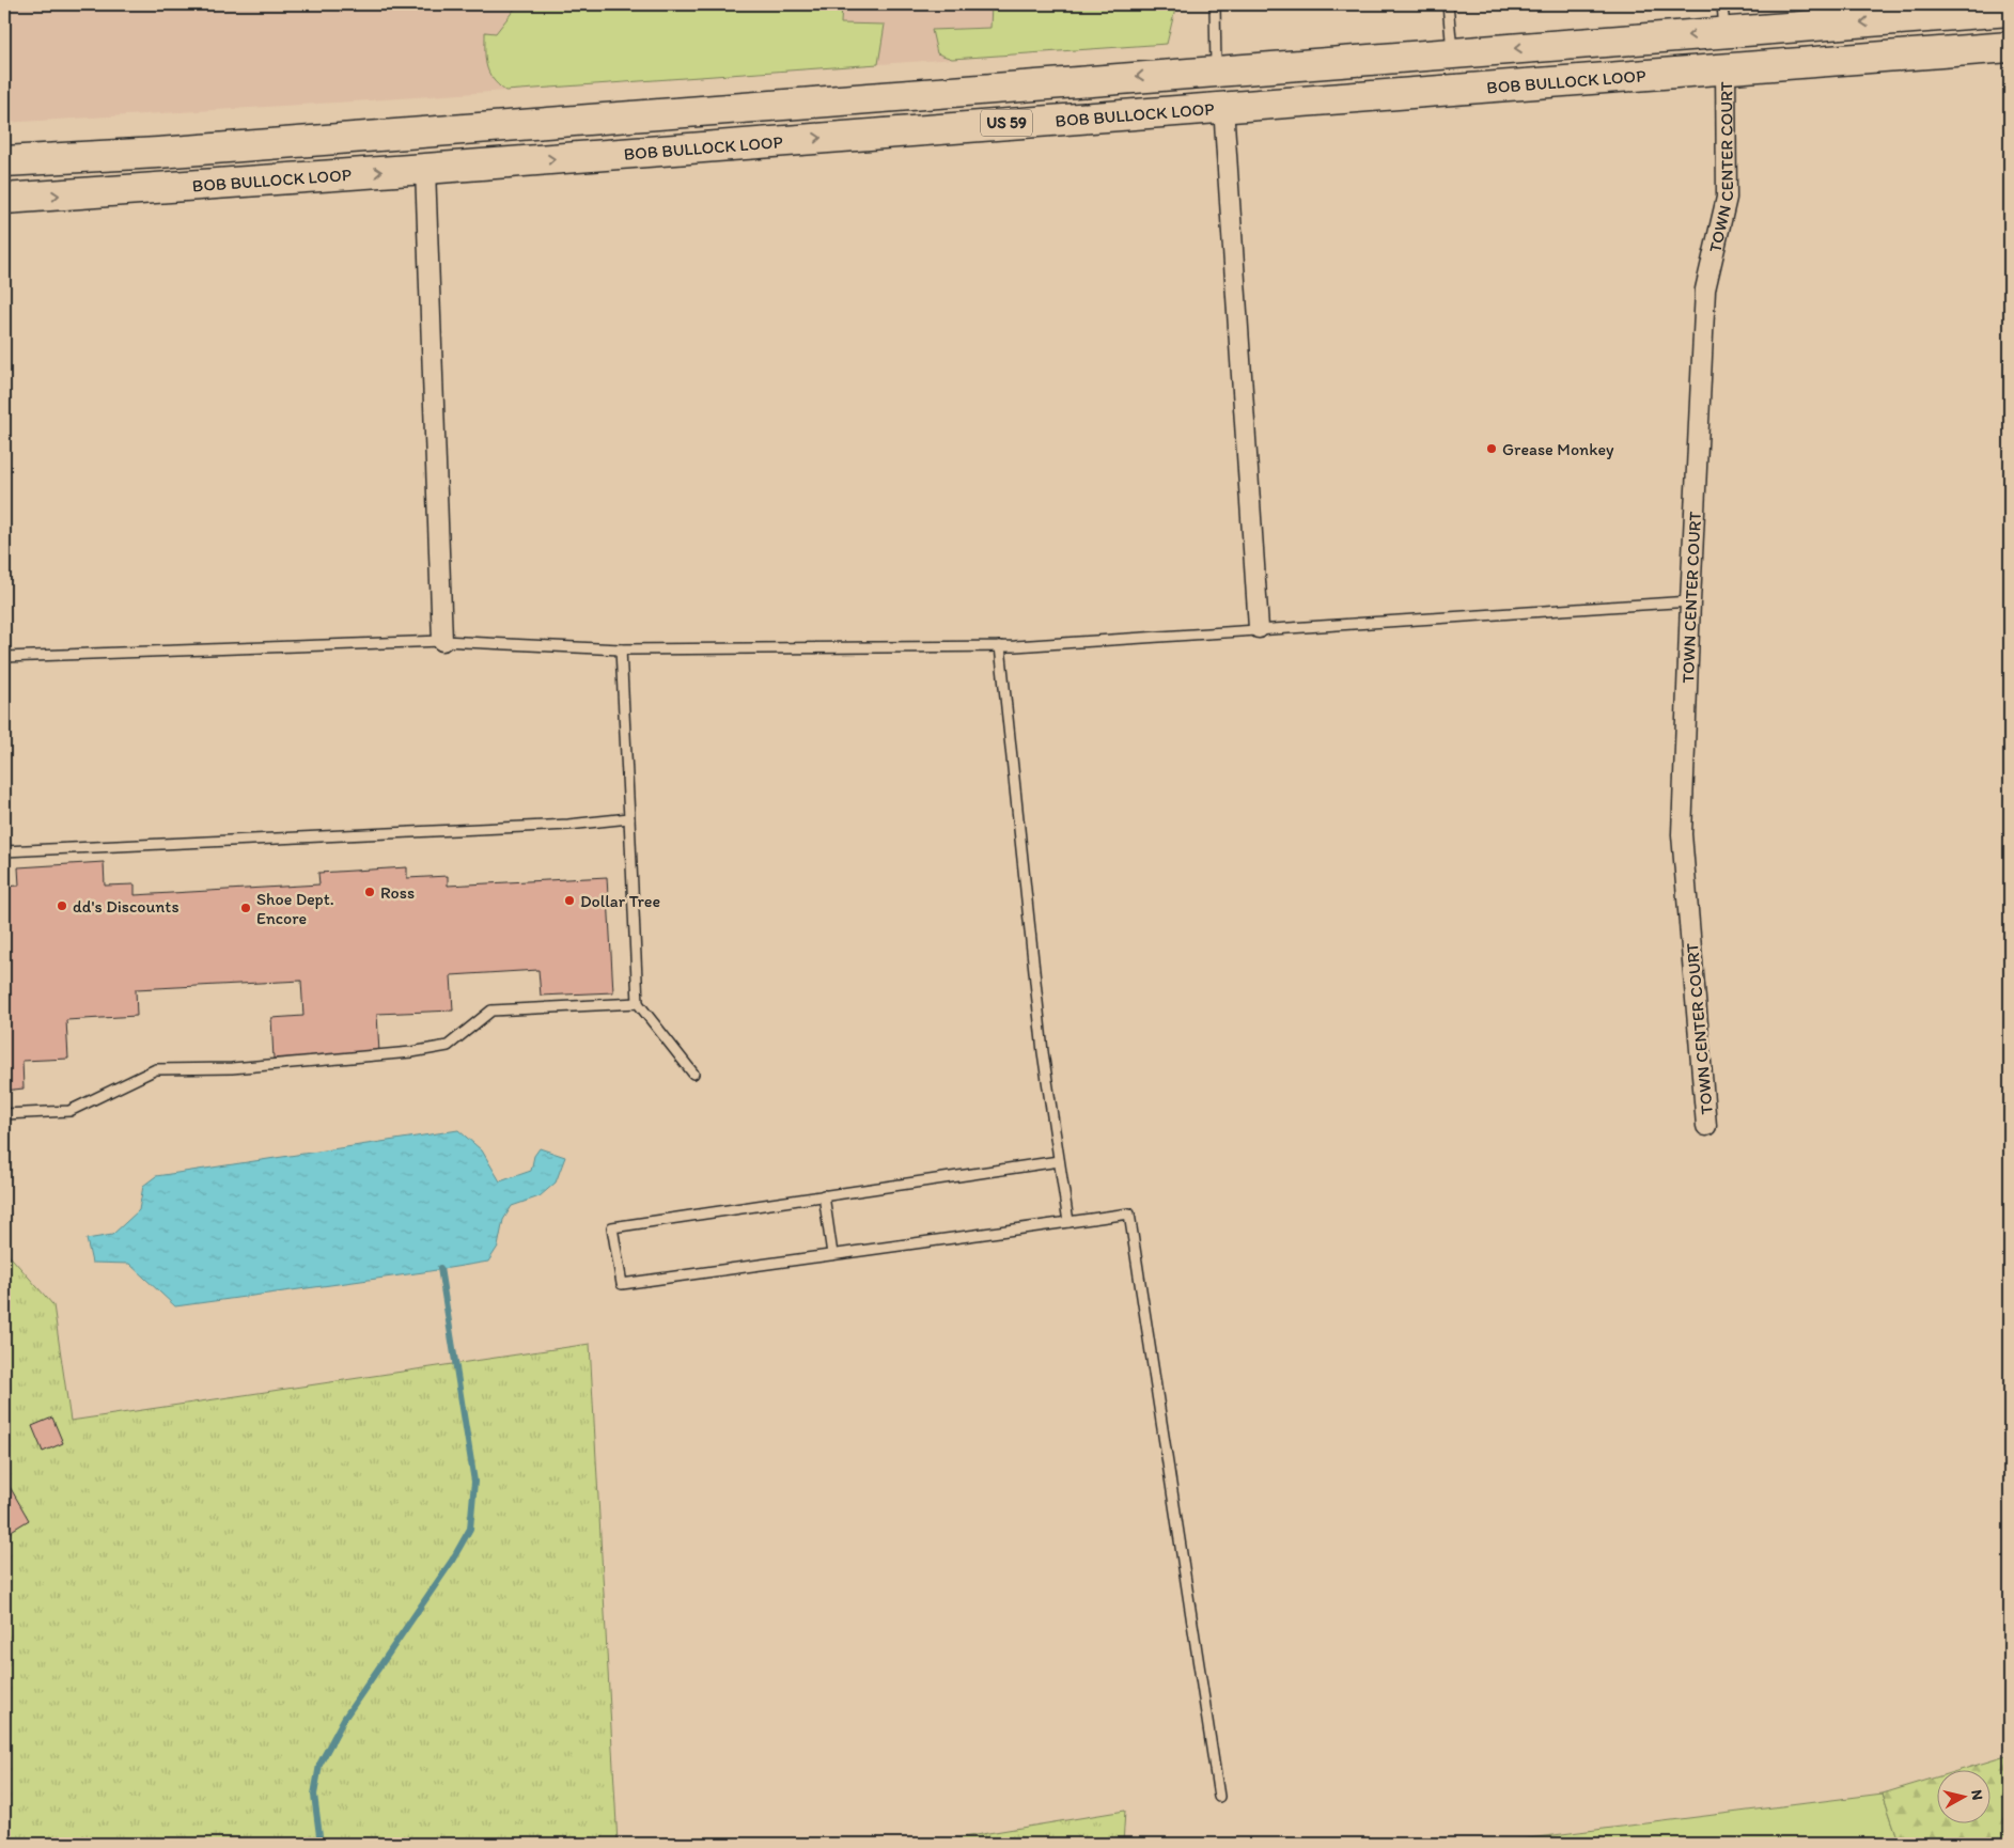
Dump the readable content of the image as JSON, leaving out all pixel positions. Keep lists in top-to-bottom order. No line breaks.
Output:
{"streets":{"highway":["BOB BULLOCK LOOP","US 59"],"street":["TOWN CENTER COURT"]},"crossings":[["BOB BULLOCK LOOP","TOWN CENTER COURT"]],"places":["Grease Monkey","Ross","Dollar Tree","dd's Discounts","Shoe Dept. Encore"],"north":"right"}
